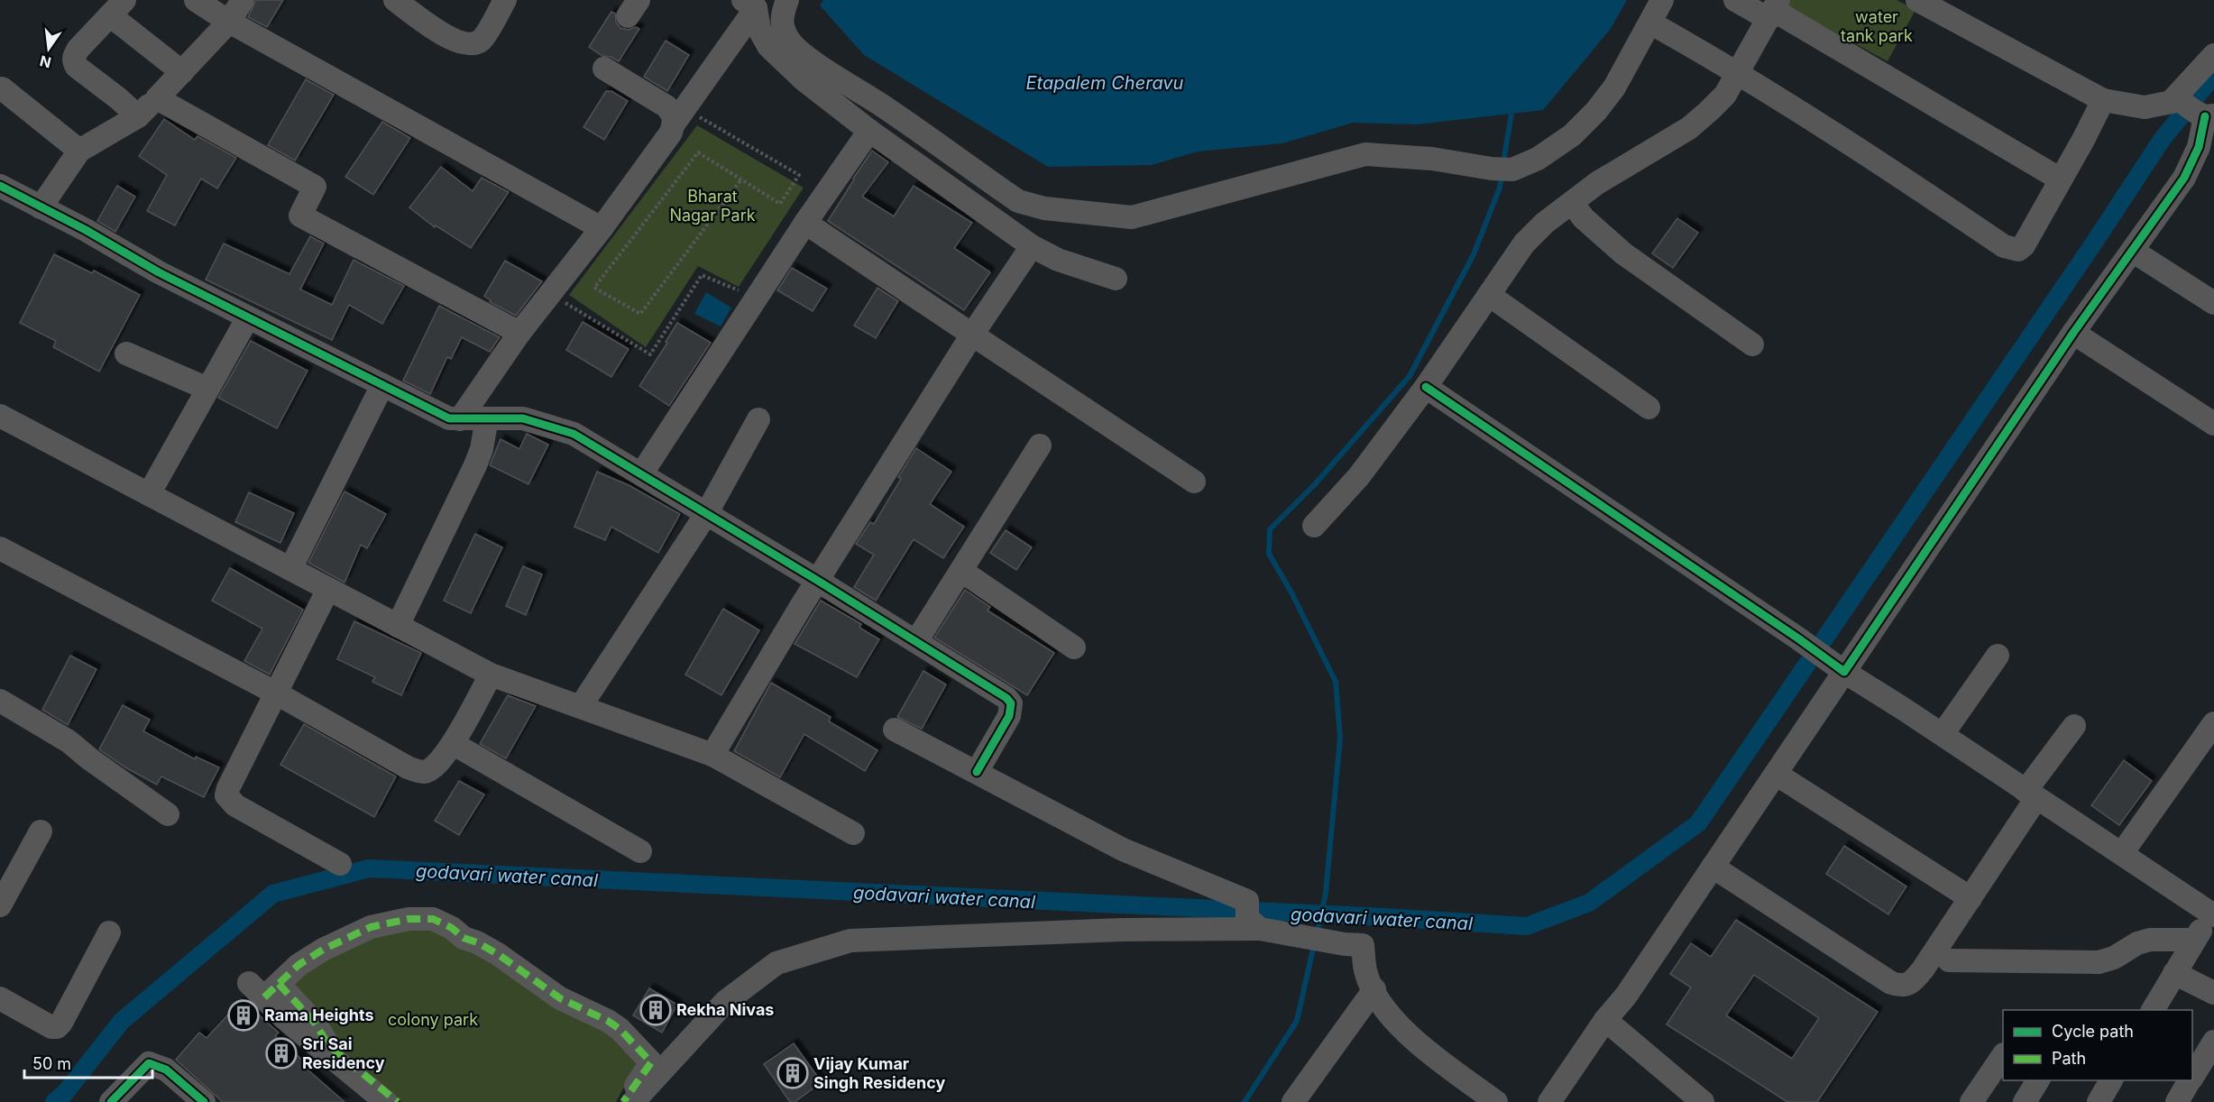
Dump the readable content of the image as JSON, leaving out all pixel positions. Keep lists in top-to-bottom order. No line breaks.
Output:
{"water":["Etapalem Cheravu","godavari water canal"],"parks":["water tank park","Bharat Nagar Park","colony park"],"places":{"building":["Rekha Nivas","Rama Heights","Sri Sai Residency","Vijay Kumar Singh Residency"]},"legend":["Cycle path","Path"],"scale_bar":"50 m","north":"bottom"}
